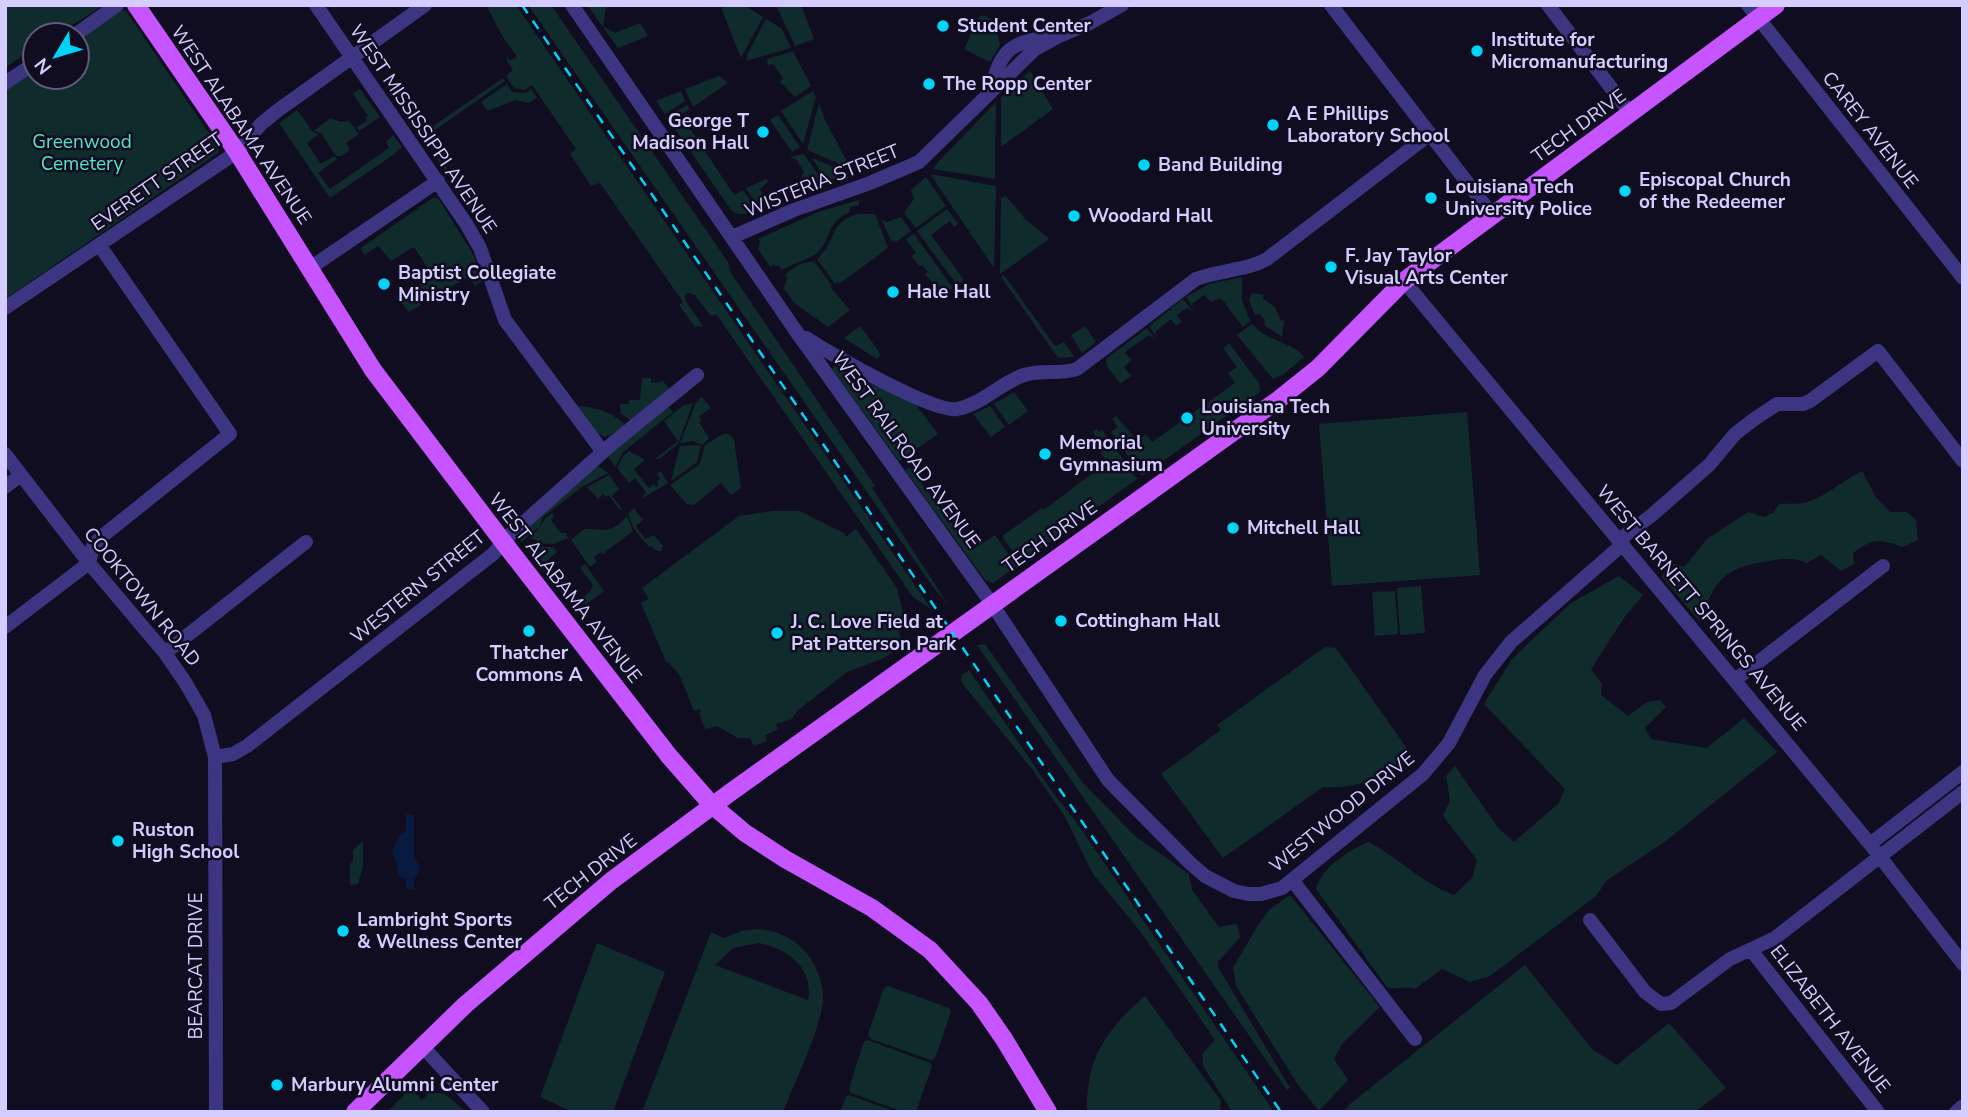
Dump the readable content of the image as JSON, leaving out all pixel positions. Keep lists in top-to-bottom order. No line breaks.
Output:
{"streets":{"main road":["WEST ALABAMA AVENUE","TECH DRIVE"],"street":["WEST MISSISSIPPI AVENUE","CAREY AVENUE","WISTERIA STREET","EVERETT STREET","WEST RAILROAD AVENUE","WESTERN STREET","COOKTOWN ROAD","WEST BARNETT SPRINGS AVENUE","WESTWOOD DRIVE","BEARCAT DRIVE","ELIZABETH AVENUE"]},"crossings":[["WEST ALABAMA AVENUE","TECH DRIVE"],["WEST ALABAMA AVENUE","EVERETT STREET"],["WEST ALABAMA AVENUE","WESTERN STREET"],["TECH DRIVE","CAREY AVENUE"],["TECH DRIVE","WEST RAILROAD AVENUE"],["TECH DRIVE","WEST BARNETT SPRINGS AVENUE"],["WEST MISSISSIPPI AVENUE","EVERETT STREET"],["WEST MISSISSIPPI AVENUE","WESTERN STREET"],["WISTERIA STREET","WEST RAILROAD AVENUE"],["WEST RAILROAD AVENUE","WESTWOOD DRIVE"],["WESTERN STREET","COOKTOWN ROAD"],["COOKTOWN ROAD","BEARCAT DRIVE"],["WEST BARNETT SPRINGS AVENUE","WESTWOOD DRIVE"]],"parks":["Greenwood Cemetery"],"places":["Student Center","Institute for Micromanufacturing","The Ropp Center","A E Phillips Laboratory School","George T Madison Hall","Band Building","Episcopal Church of the Redeemer","Louisiana Tech University Police","Woodard Hall","F. Jay Taylor Visual Arts Center","Baptist Collegiate Ministry","Hale Hall","Louisiana Tech University","Memorial Gymnasium","Mitchell Hall","Cottingham Hall","Thatcher Commons A","J. C. Love Field at Pat Patterson Park","Ruston High School","Lambright Sports & Wellness Center","Marbury Alumni Center"],"north":"bottom left"}
